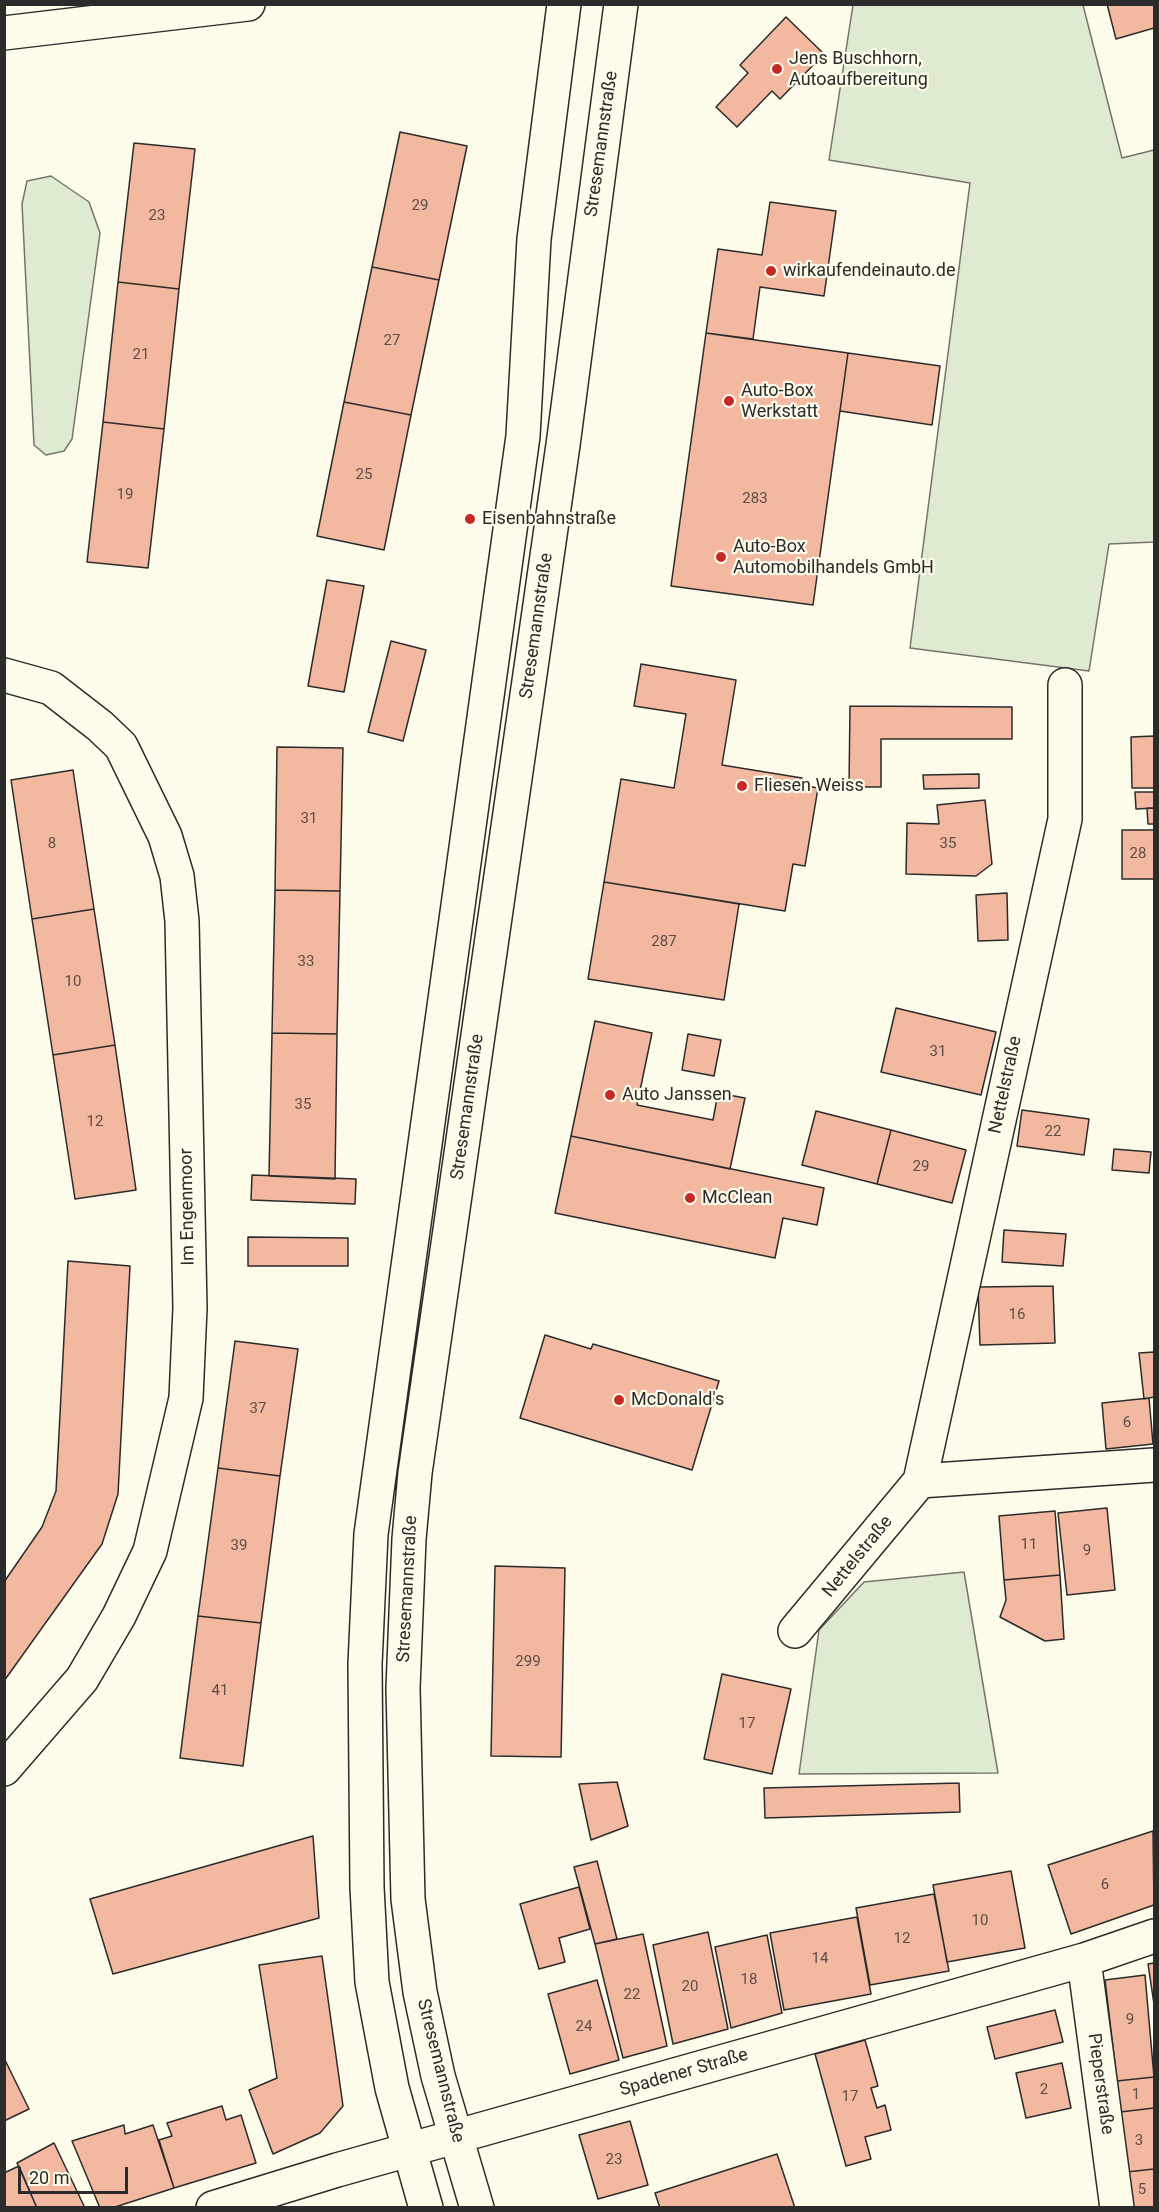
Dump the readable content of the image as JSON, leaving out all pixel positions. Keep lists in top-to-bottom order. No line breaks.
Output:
{"streets":{"main road":["Stresemannstraße","Nettelstraße","Im Engenmoor","Spadener Straße","Pieperstraße"]},"crossings":[["Stresemannstraße","Spadener Straße"],["Spadener Straße","Pieperstraße"]],"places":["Jens Buschhorn, Autoaufbereitung","wirkaufendeinauto.de","Auto-Box Werkstatt","Eisenbahnstraße","Auto-Box Automobilhandels GmbH","Fliesen Weiss","Auto Janssen","McClean","McDonald's"],"house_numbers":["29","23","27","21","25","19","283","31","8","35","28","287","33","10","31","35","12","22","29","16","37","6","11","39","9","299","41","17","6","10","12","14","18","20","22","9","24","2","1","17","3","23","5"],"scale_bar":"20 m"}
